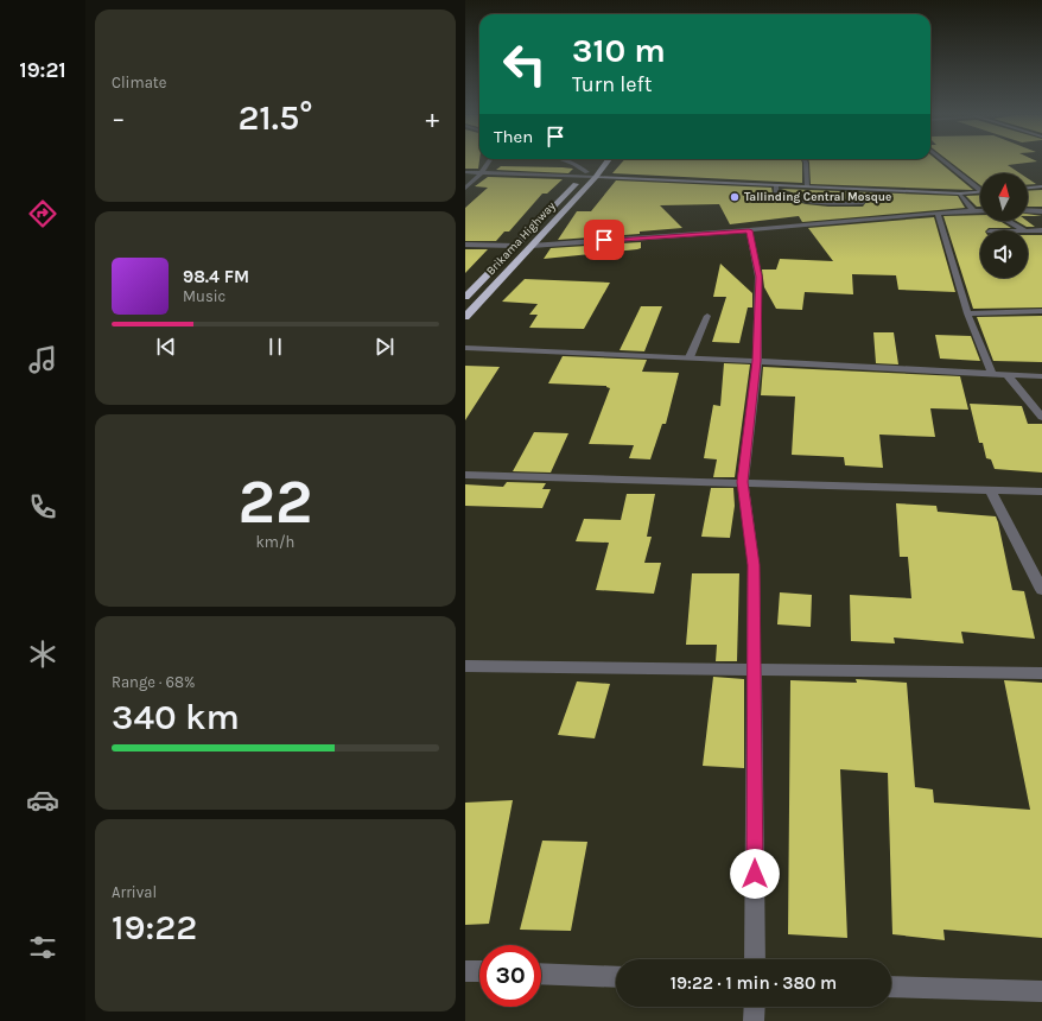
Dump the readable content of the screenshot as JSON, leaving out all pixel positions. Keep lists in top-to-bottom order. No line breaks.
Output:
{"streets":{"highway":["Brikama Highway"]},"places":["Tallinding Central Mosque"],"north":"top","page":{"tabs":"19:21","tile":["Climate",["22","km/h"],["Range · 68%","340 km"],["Arrival","19:22"]],"turn":["310 m","Turn left"],"heat":["−","21.5°","+"],"then":"Then","song":["98.4 FM","Music"],"limit":"30","trip":"19:22 · 1 min · 380 m"}}
